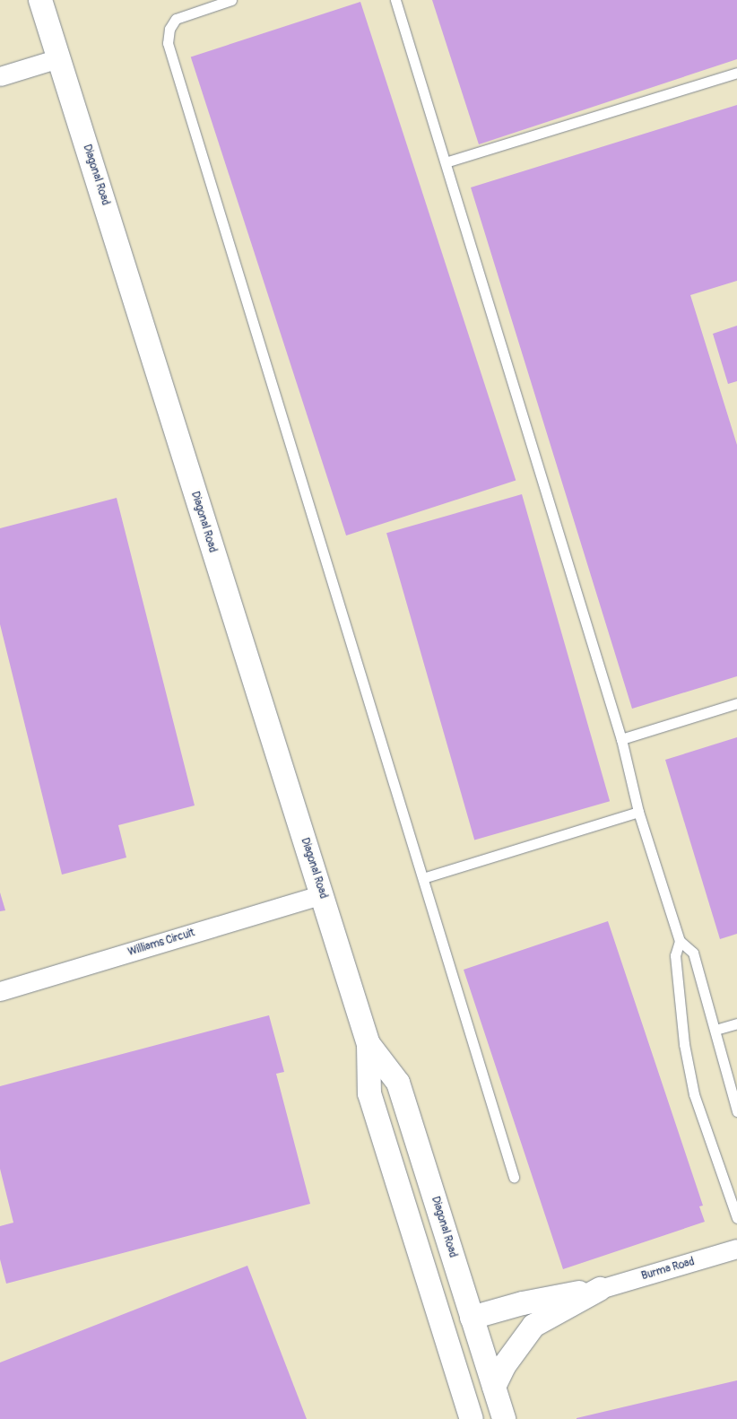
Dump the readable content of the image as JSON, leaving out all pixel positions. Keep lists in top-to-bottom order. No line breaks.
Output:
{"streets":{"street":["Diagonal Road","Williams Circuit","Burma Road"]},"crossings":[["Diagonal Road","Williams Circuit"]]}
